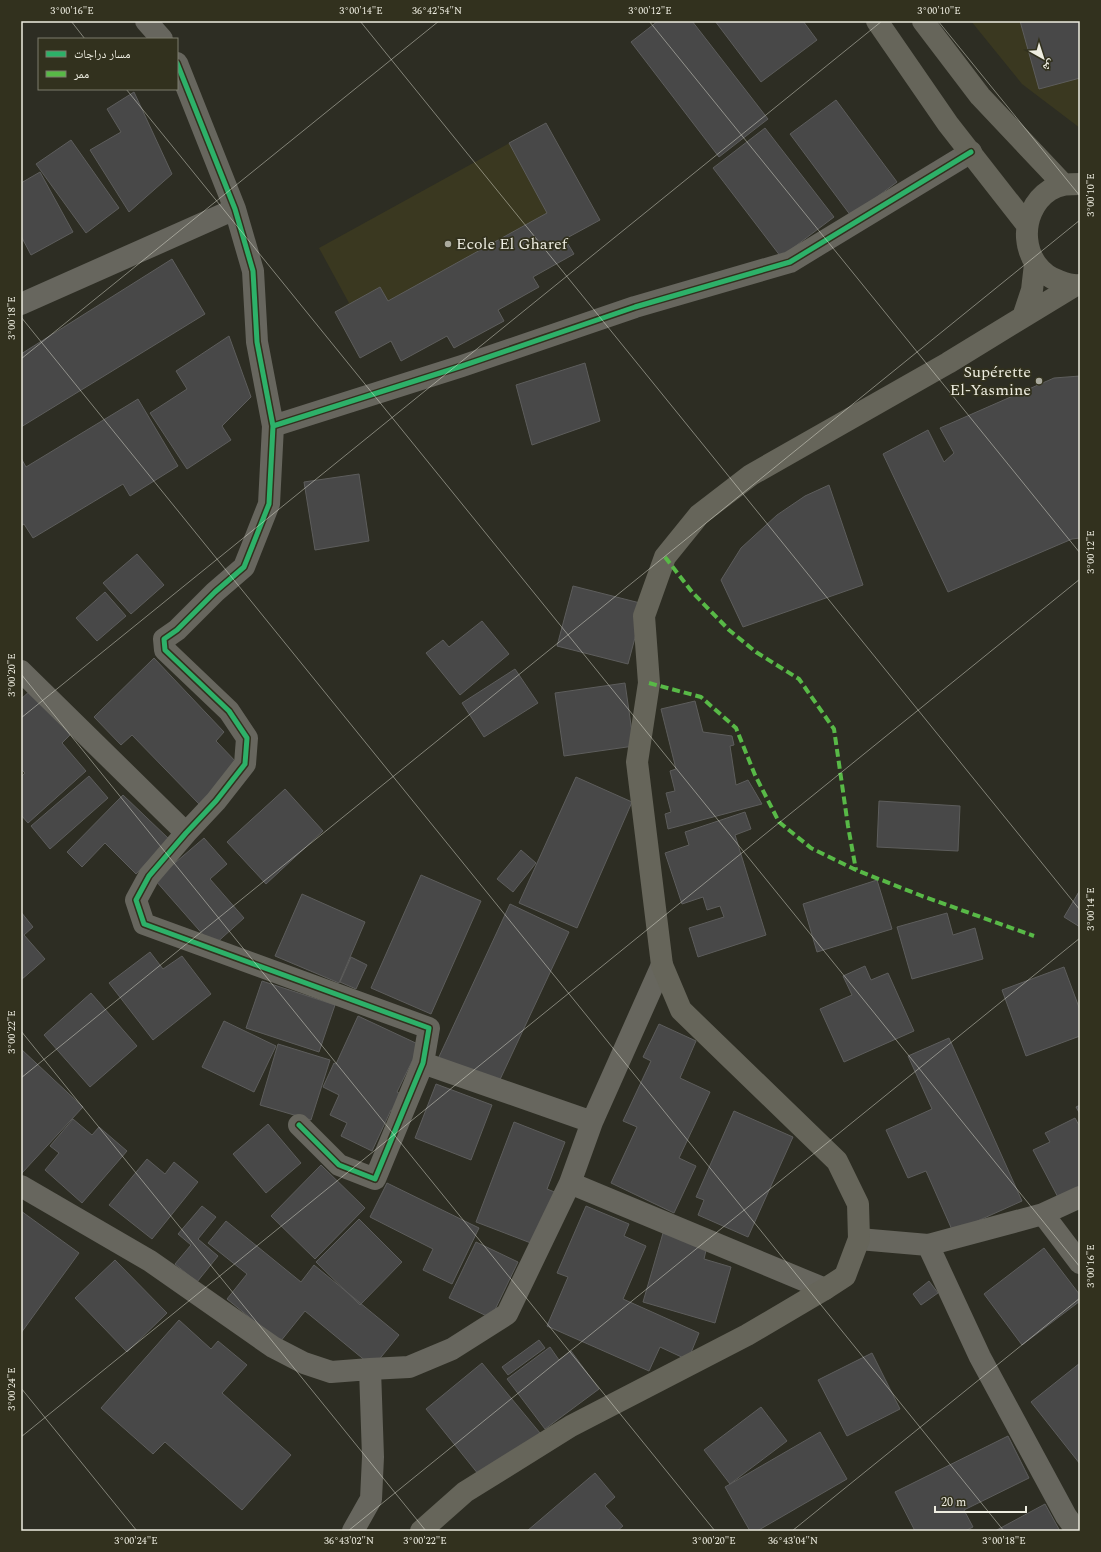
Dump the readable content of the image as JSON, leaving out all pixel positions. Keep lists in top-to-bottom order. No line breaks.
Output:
{"places":["Ecole El Gharef","Supérette El-Yasmine"],"legend":["مسار دراجات","ممر"],"scale_bar":"20 m","north":"bottom right","coordinates":["3°00'16\"E","3°00'14\"E","36°42'54\"N","3°00'12\"E","3°00'10\"E","3°00'18\"E","3°00'20\"E","3°00'22\"E","3°00'24\"E","36°43'02\"N","36°43'04\"N"]}
